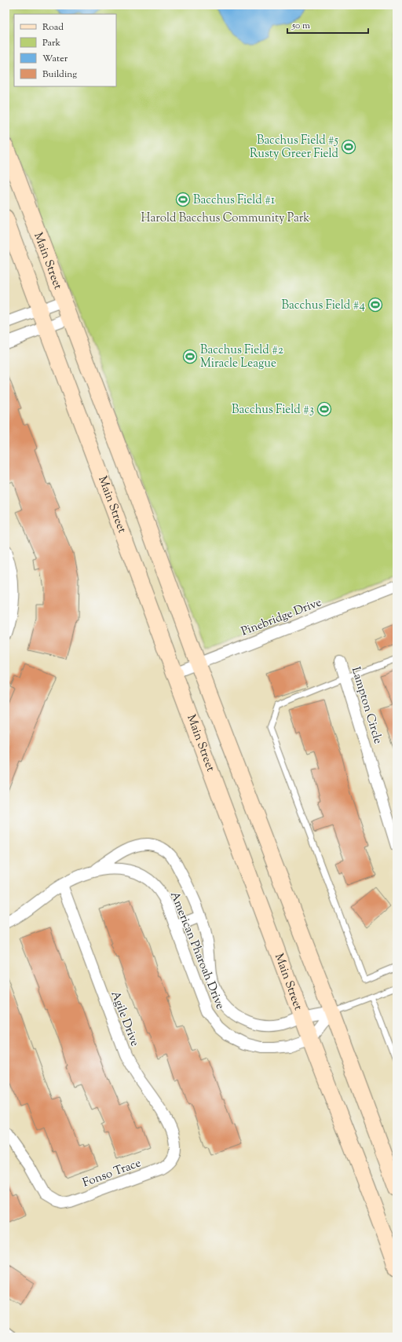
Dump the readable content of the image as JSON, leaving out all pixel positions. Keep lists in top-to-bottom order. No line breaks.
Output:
{"streets":{"main road":["Main Street"],"street":["Pinebridge Drive","Lampton Circle","American Pharoah Drive","Agile Drive","Fonso Trace"]},"crossings":[["Main Street","Pinebridge Drive"],["Main Street","American Pharoah Drive"],["American Pharoah Drive","Agile Drive"],["Agile Drive","Fonso Trace"]],"parks":["Harold Bacchus Community Park"],"places":{"sports":["Bacchus Field #5 Rusty Greer Field","Bacchus Field #1","Bacchus Field #4","Bacchus Field #2 Miracle League","Bacchus Field #3"]},"legend":["Road","Park","Water","Building"],"scale_bar":"50 m"}
